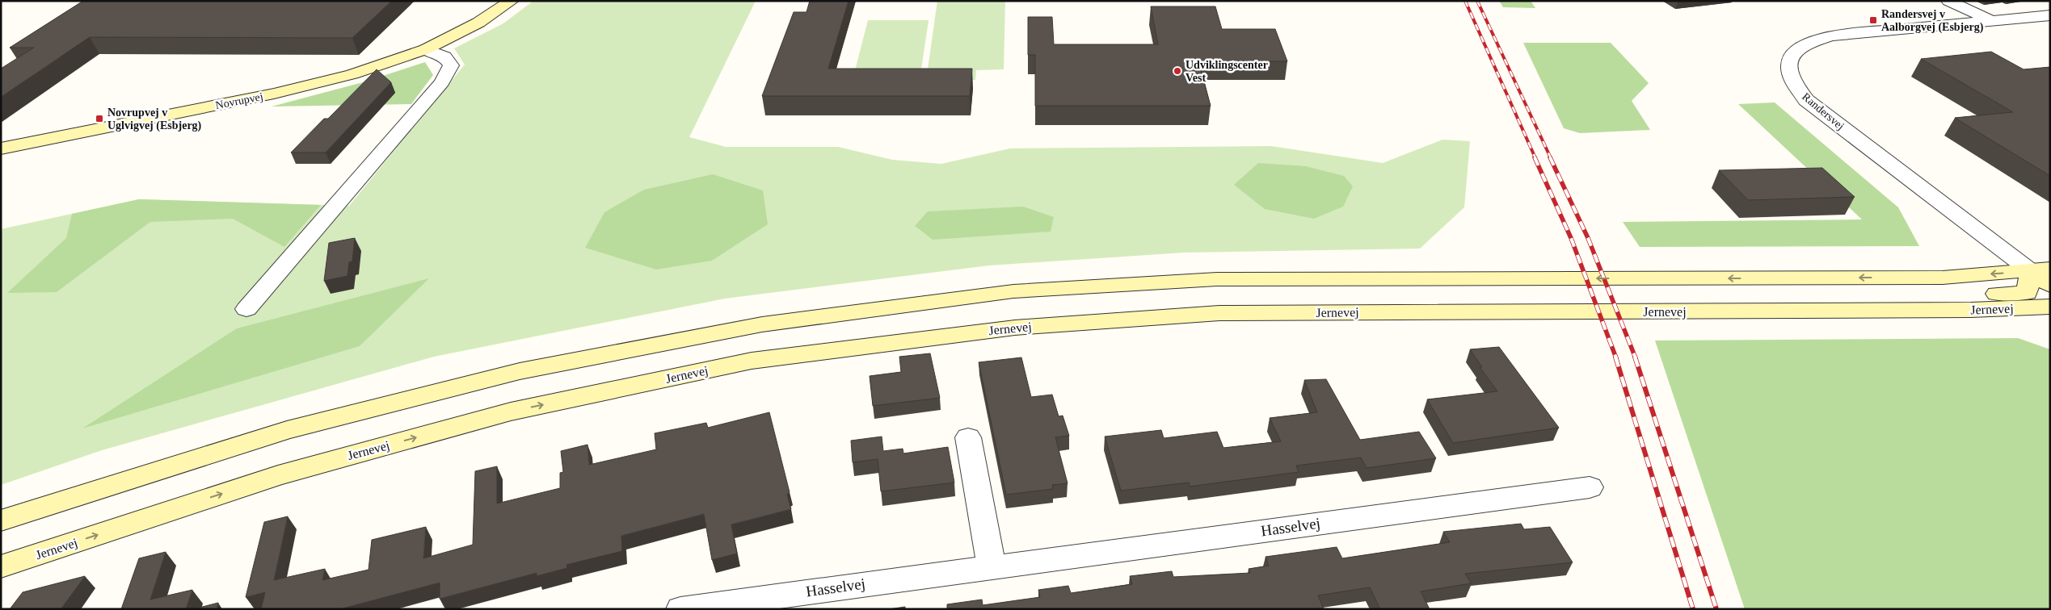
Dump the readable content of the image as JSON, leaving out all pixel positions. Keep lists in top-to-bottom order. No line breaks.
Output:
{"streets":{"main road":["Novrupvej","Randersvej","Jernevej"],"street":["Hasselvej"]},"places":{"transit":["Randersvej v Aalborgvej (Esbjerg)","Novrupvej v Uglvigvej (Esbjerg)"],"other":["Udviklingscenter Vest"]}}
